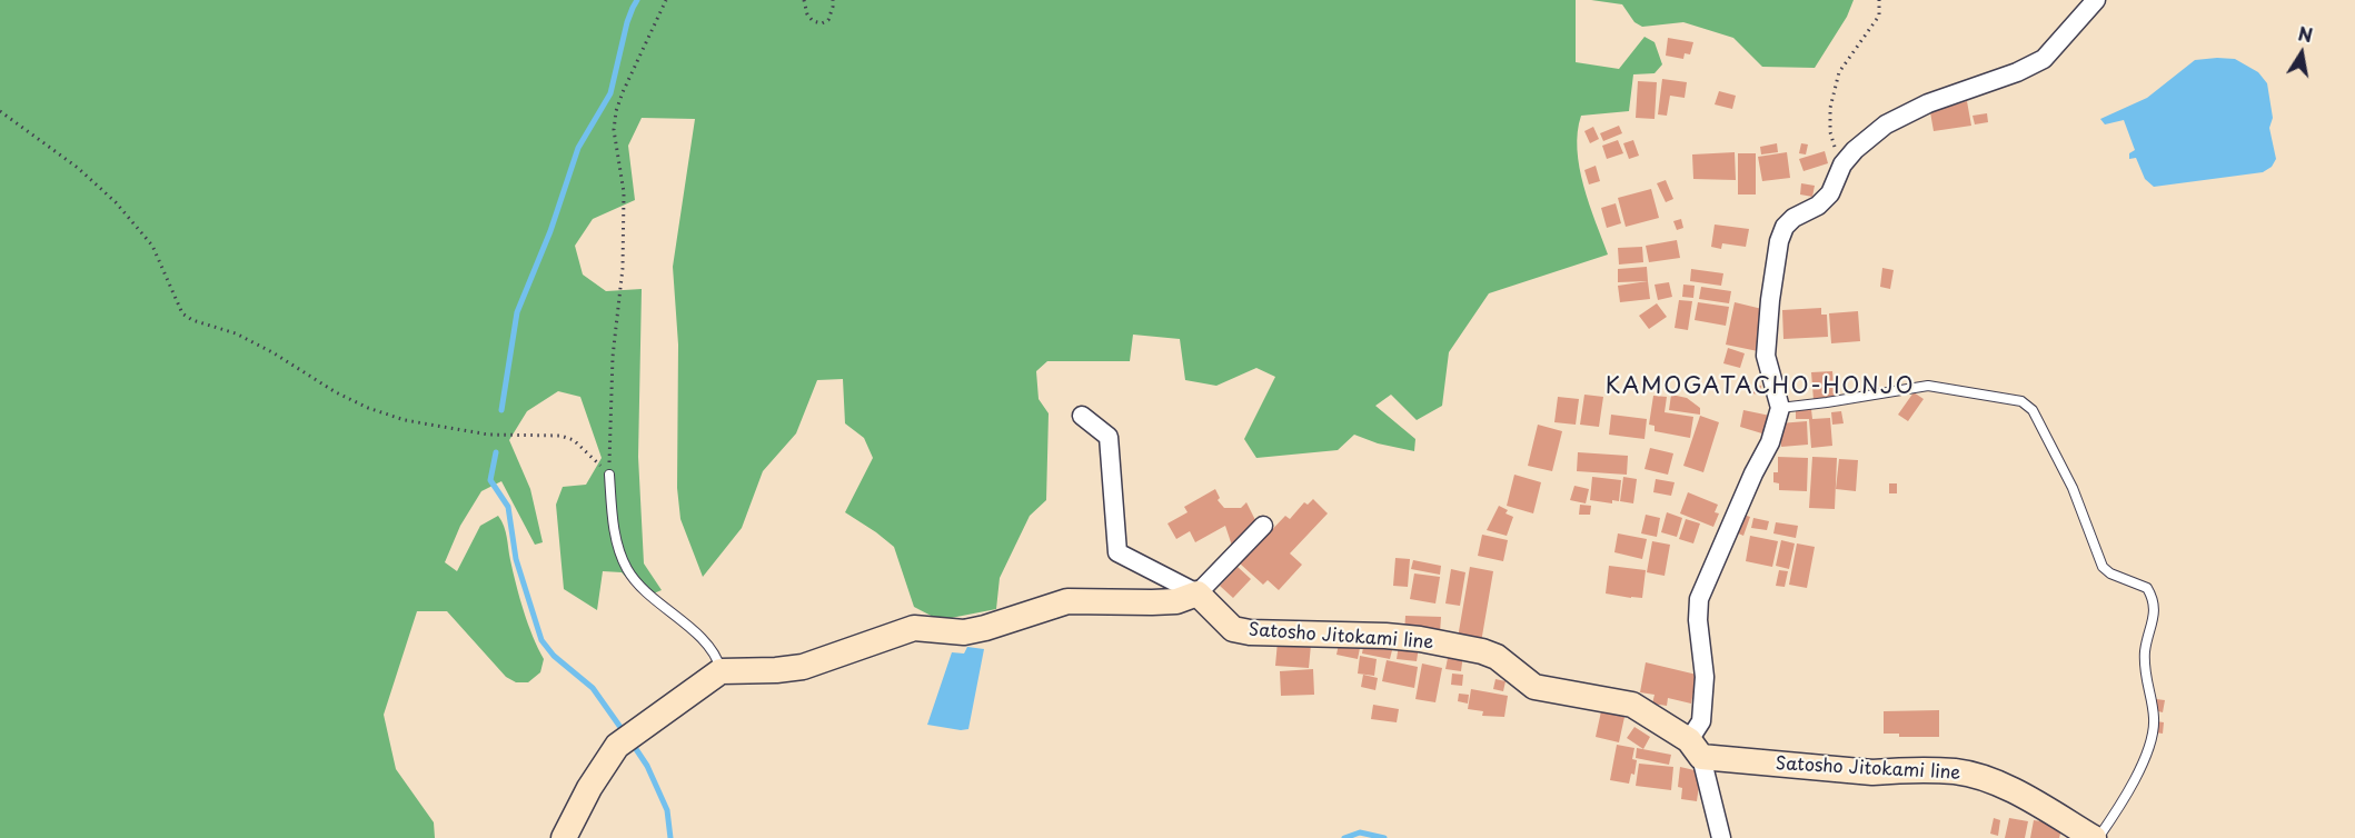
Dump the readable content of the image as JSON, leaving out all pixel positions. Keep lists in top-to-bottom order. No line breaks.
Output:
{"streets":{"main road":["Satosho Jitokami line"]},"districts":["KAMOGATACHO-HONJO"],"north":"top"}
